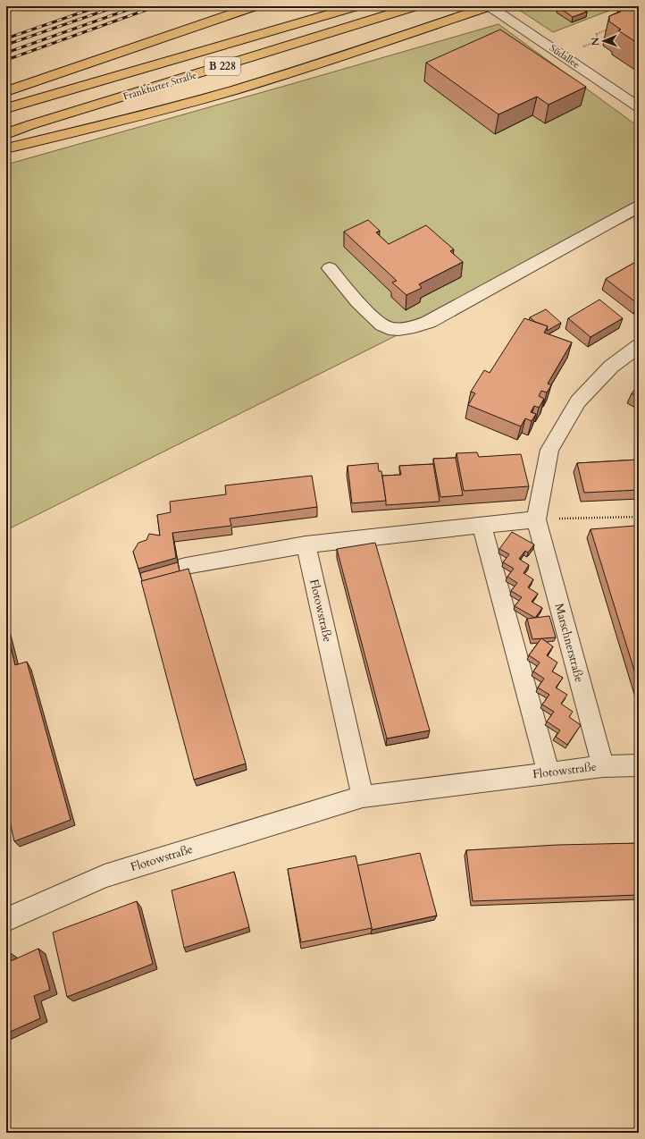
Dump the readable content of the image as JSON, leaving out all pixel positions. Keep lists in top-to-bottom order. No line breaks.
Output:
{"streets":{"highway":["B 228","Frankfurter Straße"],"street":["Südallee","Flotowstraße","Marschnerstraße"]},"crossings":[["Flotowstraße","Marschnerstraße"]],"north":"left"}
